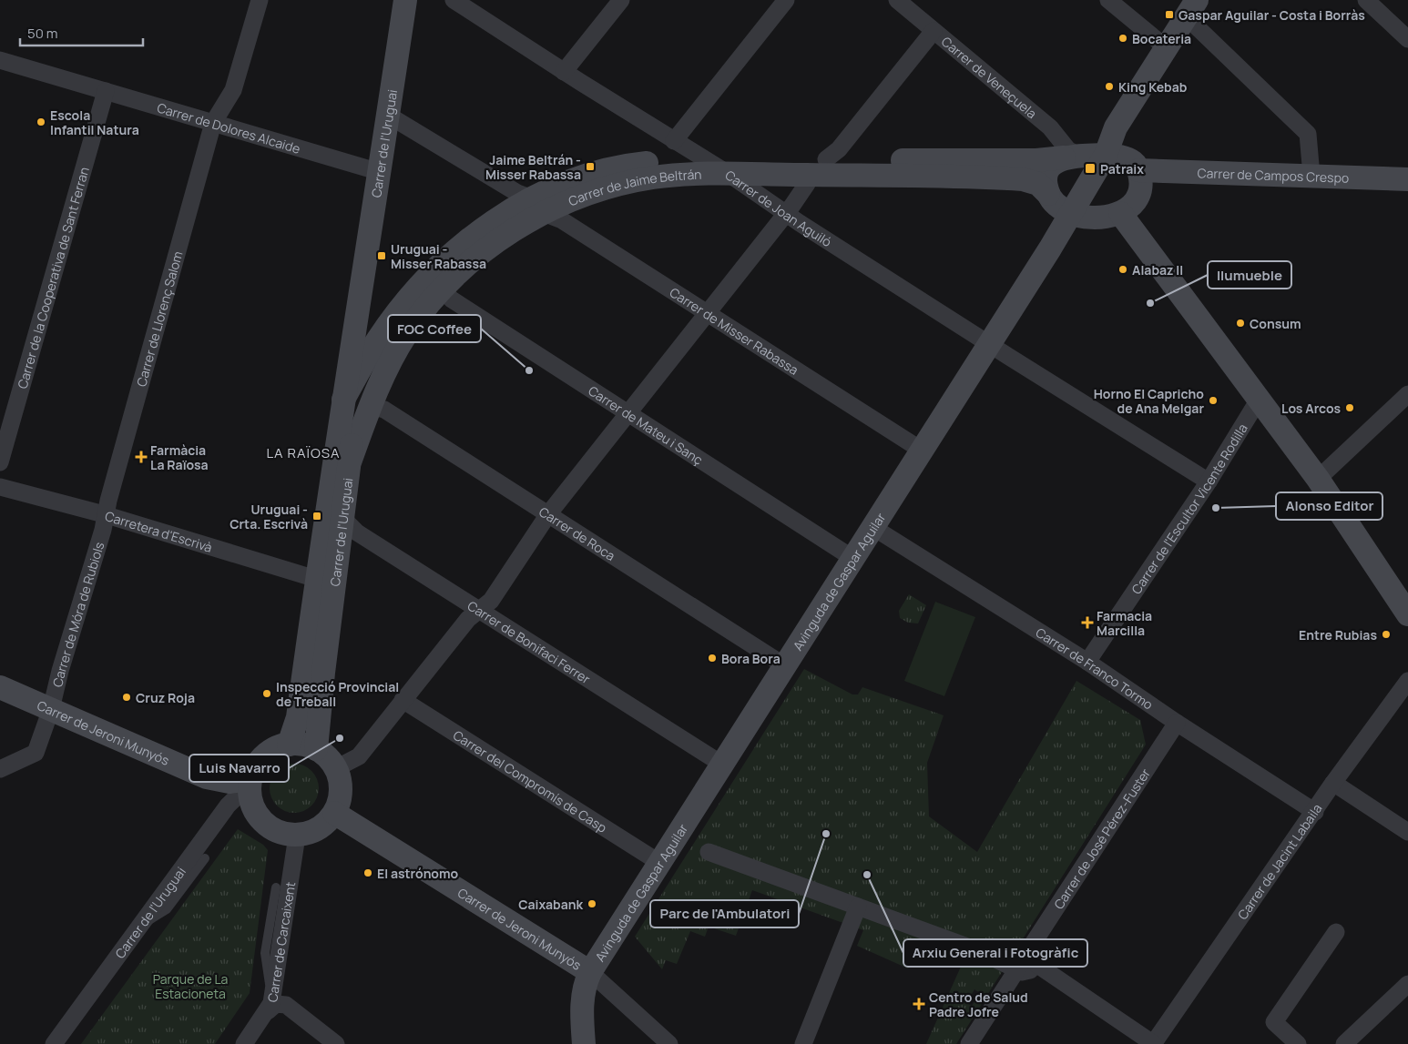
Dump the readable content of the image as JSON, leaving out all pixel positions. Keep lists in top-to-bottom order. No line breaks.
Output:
{"streets":{"street":["Carrer de Veneçuela","Carrer de Dolores Alcaide","Carrer de l'Uruguai","Carrer de Campos Crespo","Carrer de Jaime Beltrán","Carrer de Joan Aguiló","Carrer de la Cooperativa de Sant Ferran","Carrer de Llorenç Salom","Carrer de Misser Rabassa","Carrer de Mateu i Sanç","Carrer de l'Escultor Vicente Rodilla","Carretera d'Escrivà","Carrer de Roca","Avinguda de Gaspar Aguilar","Carrer de Móra de Rubiols","Carrer de Bonifaci Ferrer","Carrer de Franco Tormo","Carrer de Jeroni Munyós","Carrer del Compromís de Casp","Carrer de José Pérez-Fuster","Carrer de Jacint Labaila","Carrer de Carcaixent"]},"crossings":[["Carrer de Veneçuela","Carrer de Jaime Beltrán"],["Carrer de Dolores Alcaide","Carrer de l'Uruguai"],["Carrer de Dolores Alcaide","Carrer de la Cooperativa de Sant Ferran"],["Carrer de Dolores Alcaide","Carrer de Llorenç Salom"],["Carrer de l'Uruguai","Carrer de Jaime Beltrán"],["Carrer de l'Uruguai","Carrer de Misser Rabassa"],["Carrer de l'Uruguai","Carretera d'Escrivà"],["Carrer de l'Uruguai","Carrer de Bonifaci Ferrer"],["Carrer de l'Uruguai","Carrer de Jeroni Munyós"],["Carrer de l'Uruguai","Carrer de Carcaixent"],["Carrer de Jaime Beltrán","Carrer de Joan Aguiló"],["Carrer de Jaime Beltrán","Carrer de Misser Rabassa"],["Carrer de Jaime Beltrán","Carrer de Mateu i Sanç"],["Carrer de Jaime Beltrán","Carrer de Roca"],["Carrer de Joan Aguiló","Carrer de l'Escultor Vicente Rodilla"],["Carrer de Joan Aguiló","Avinguda de Gaspar Aguilar"],["Carrer de Llorenç Salom","Carretera d'Escrivà"],["Carrer de Llorenç Salom","Carrer de Móra de Rubiols"],["Carrer de Misser Rabassa","Avinguda de Gaspar Aguilar"],["Carrer de Mateu i Sanç","Avinguda de Gaspar Aguilar"],["Carrer de l'Escultor Vicente Rodilla","Carrer de Franco Tormo"],["Carretera d'Escrivà","Carrer de Móra de Rubiols"],["Carrer de Roca","Avinguda de Gaspar Aguilar"],["Avinguda de Gaspar Aguilar","Carrer de Bonifaci Ferrer"],["Avinguda de Gaspar Aguilar","Carrer de Franco Tormo"],["Avinguda de Gaspar Aguilar","Carrer de Jeroni Munyós"],["Avinguda de Gaspar Aguilar","Carrer del Compromís de Casp"],["Carrer de Móra de Rubiols","Carrer de Jeroni Munyós"],["Carrer de Franco Tormo","Carrer de José Pérez-Fuster"],["Carrer de Franco Tormo","Carrer de Jacint Labaila"],["Carrer de Jeroni Munyós","Carrer de Carcaixent"]],"districts":["LA RAÏOSA"],"parks":["Parque de La Estacioneta"],"places":{"transit":["Gaspar Aguilar - Costa i Borràs","Jaime Beltrán - Misser Rabassa","Patraix","Uruguai - Misser Rabassa","Uruguai - Crta. Escrivà"],"other":["Bocateria","King Kebab","Escola Infantil Natura","Alabaz II","Ilumueble","Consum","FOC Coffee","Horno El Capricho de Ana Melgar","Los Arcos","Alonso Editor","Entre Rubias","Bora Bora","Inspecció Provincial de Treball","Cruz Roja","Luis Navarro","Parc de l'Ambulatori","El astrónomo","Arxiu General i Fotogràfic","Caixabank"],"health":["Farmàcia La Raïosa","Farmacia Marcilla","Centro de Salud Padre Jofre"]},"scale_bar":"50 m"}
